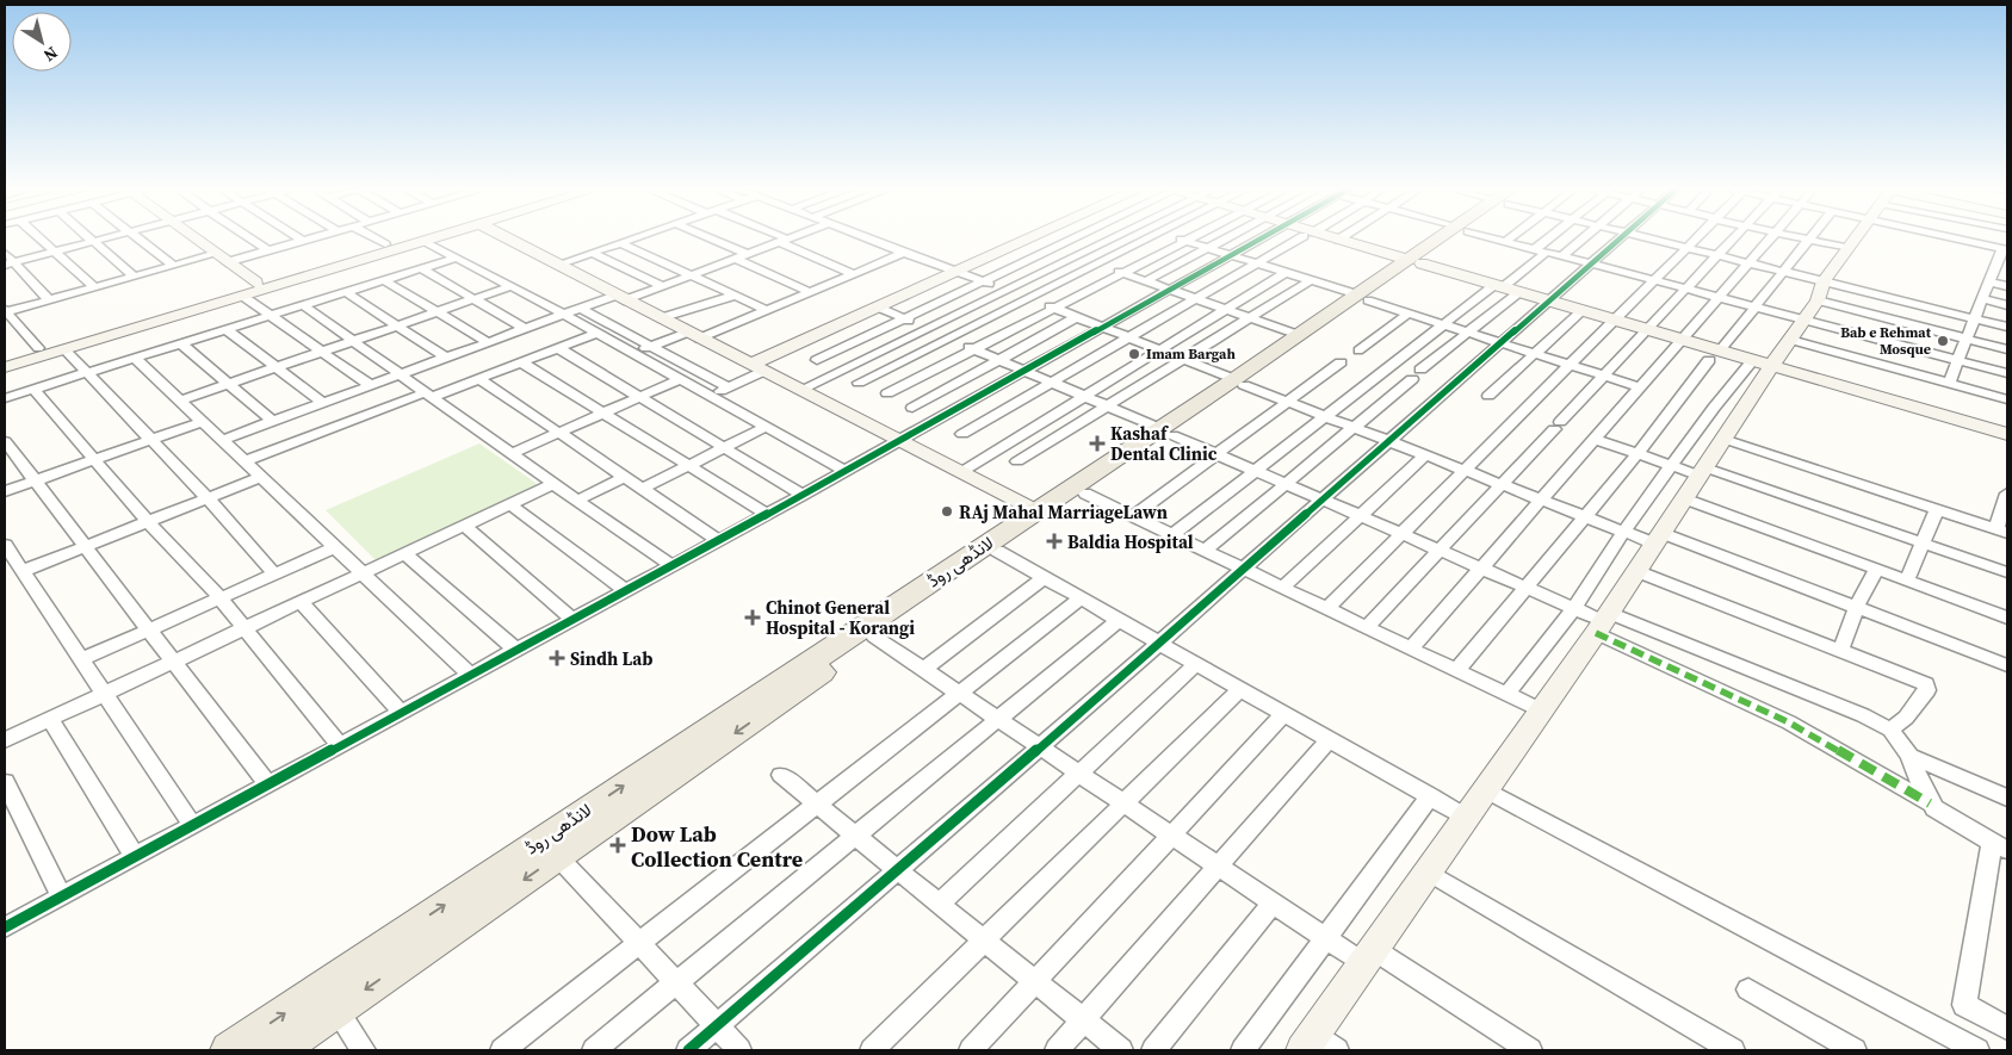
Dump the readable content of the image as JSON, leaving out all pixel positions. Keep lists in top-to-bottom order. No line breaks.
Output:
{"streets":{"main road":["لانڈھی روڈ"]},"places":{"other":["Bab e Rehmat Mosque","Imam Bargah","RAj Mahal MarriageLawn"],"health":["Kashaf Dental Clinic","Baldia Hospital","Chinot General Hospital - Korangi","Sindh Lab","Dow Lab Collection Centre"]},"north":"bottom right"}
